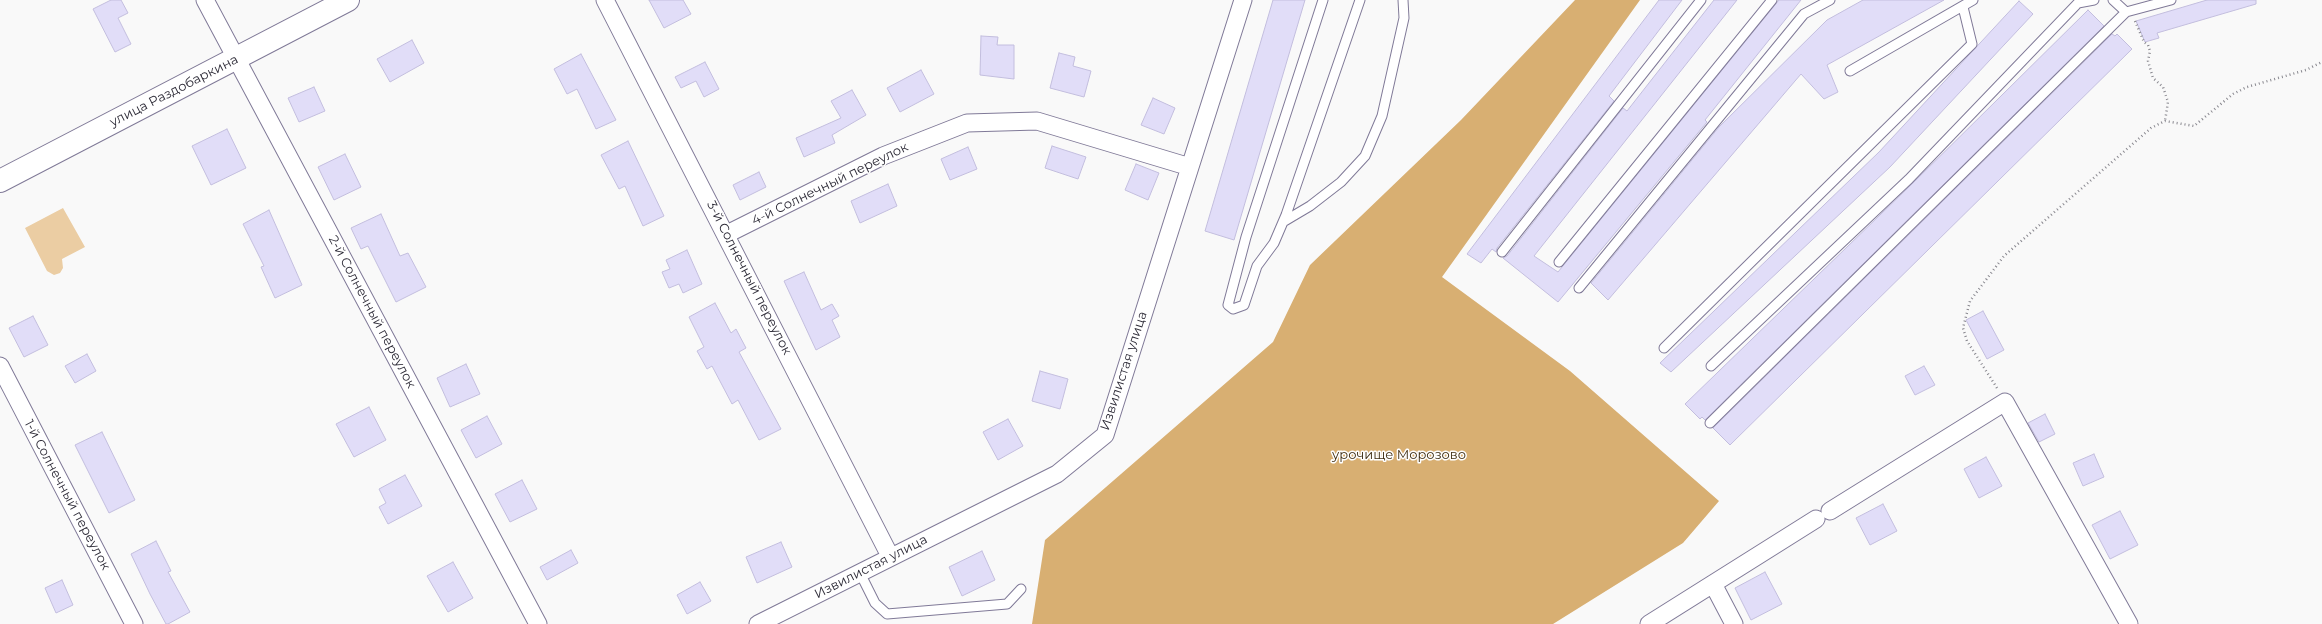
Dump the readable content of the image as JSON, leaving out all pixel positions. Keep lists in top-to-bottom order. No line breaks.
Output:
{"streets":{"street":["улица Раздобаркина","4-й Солнечный переулок","3-й Солнечный переулок","2-й Солнечный переулок","Извилистая улица","1-й Солнечный переулок"]},"crossings":[["улица Раздобаркина","2-й Солнечный переулок"],["4-й Солнечный переулок","3-й Солнечный переулок"],["4-й Солнечный переулок","Извилистая улица"],["3-й Солнечный переулок","Извилистая улица"]],"parks":["урочище Морозово"]}
